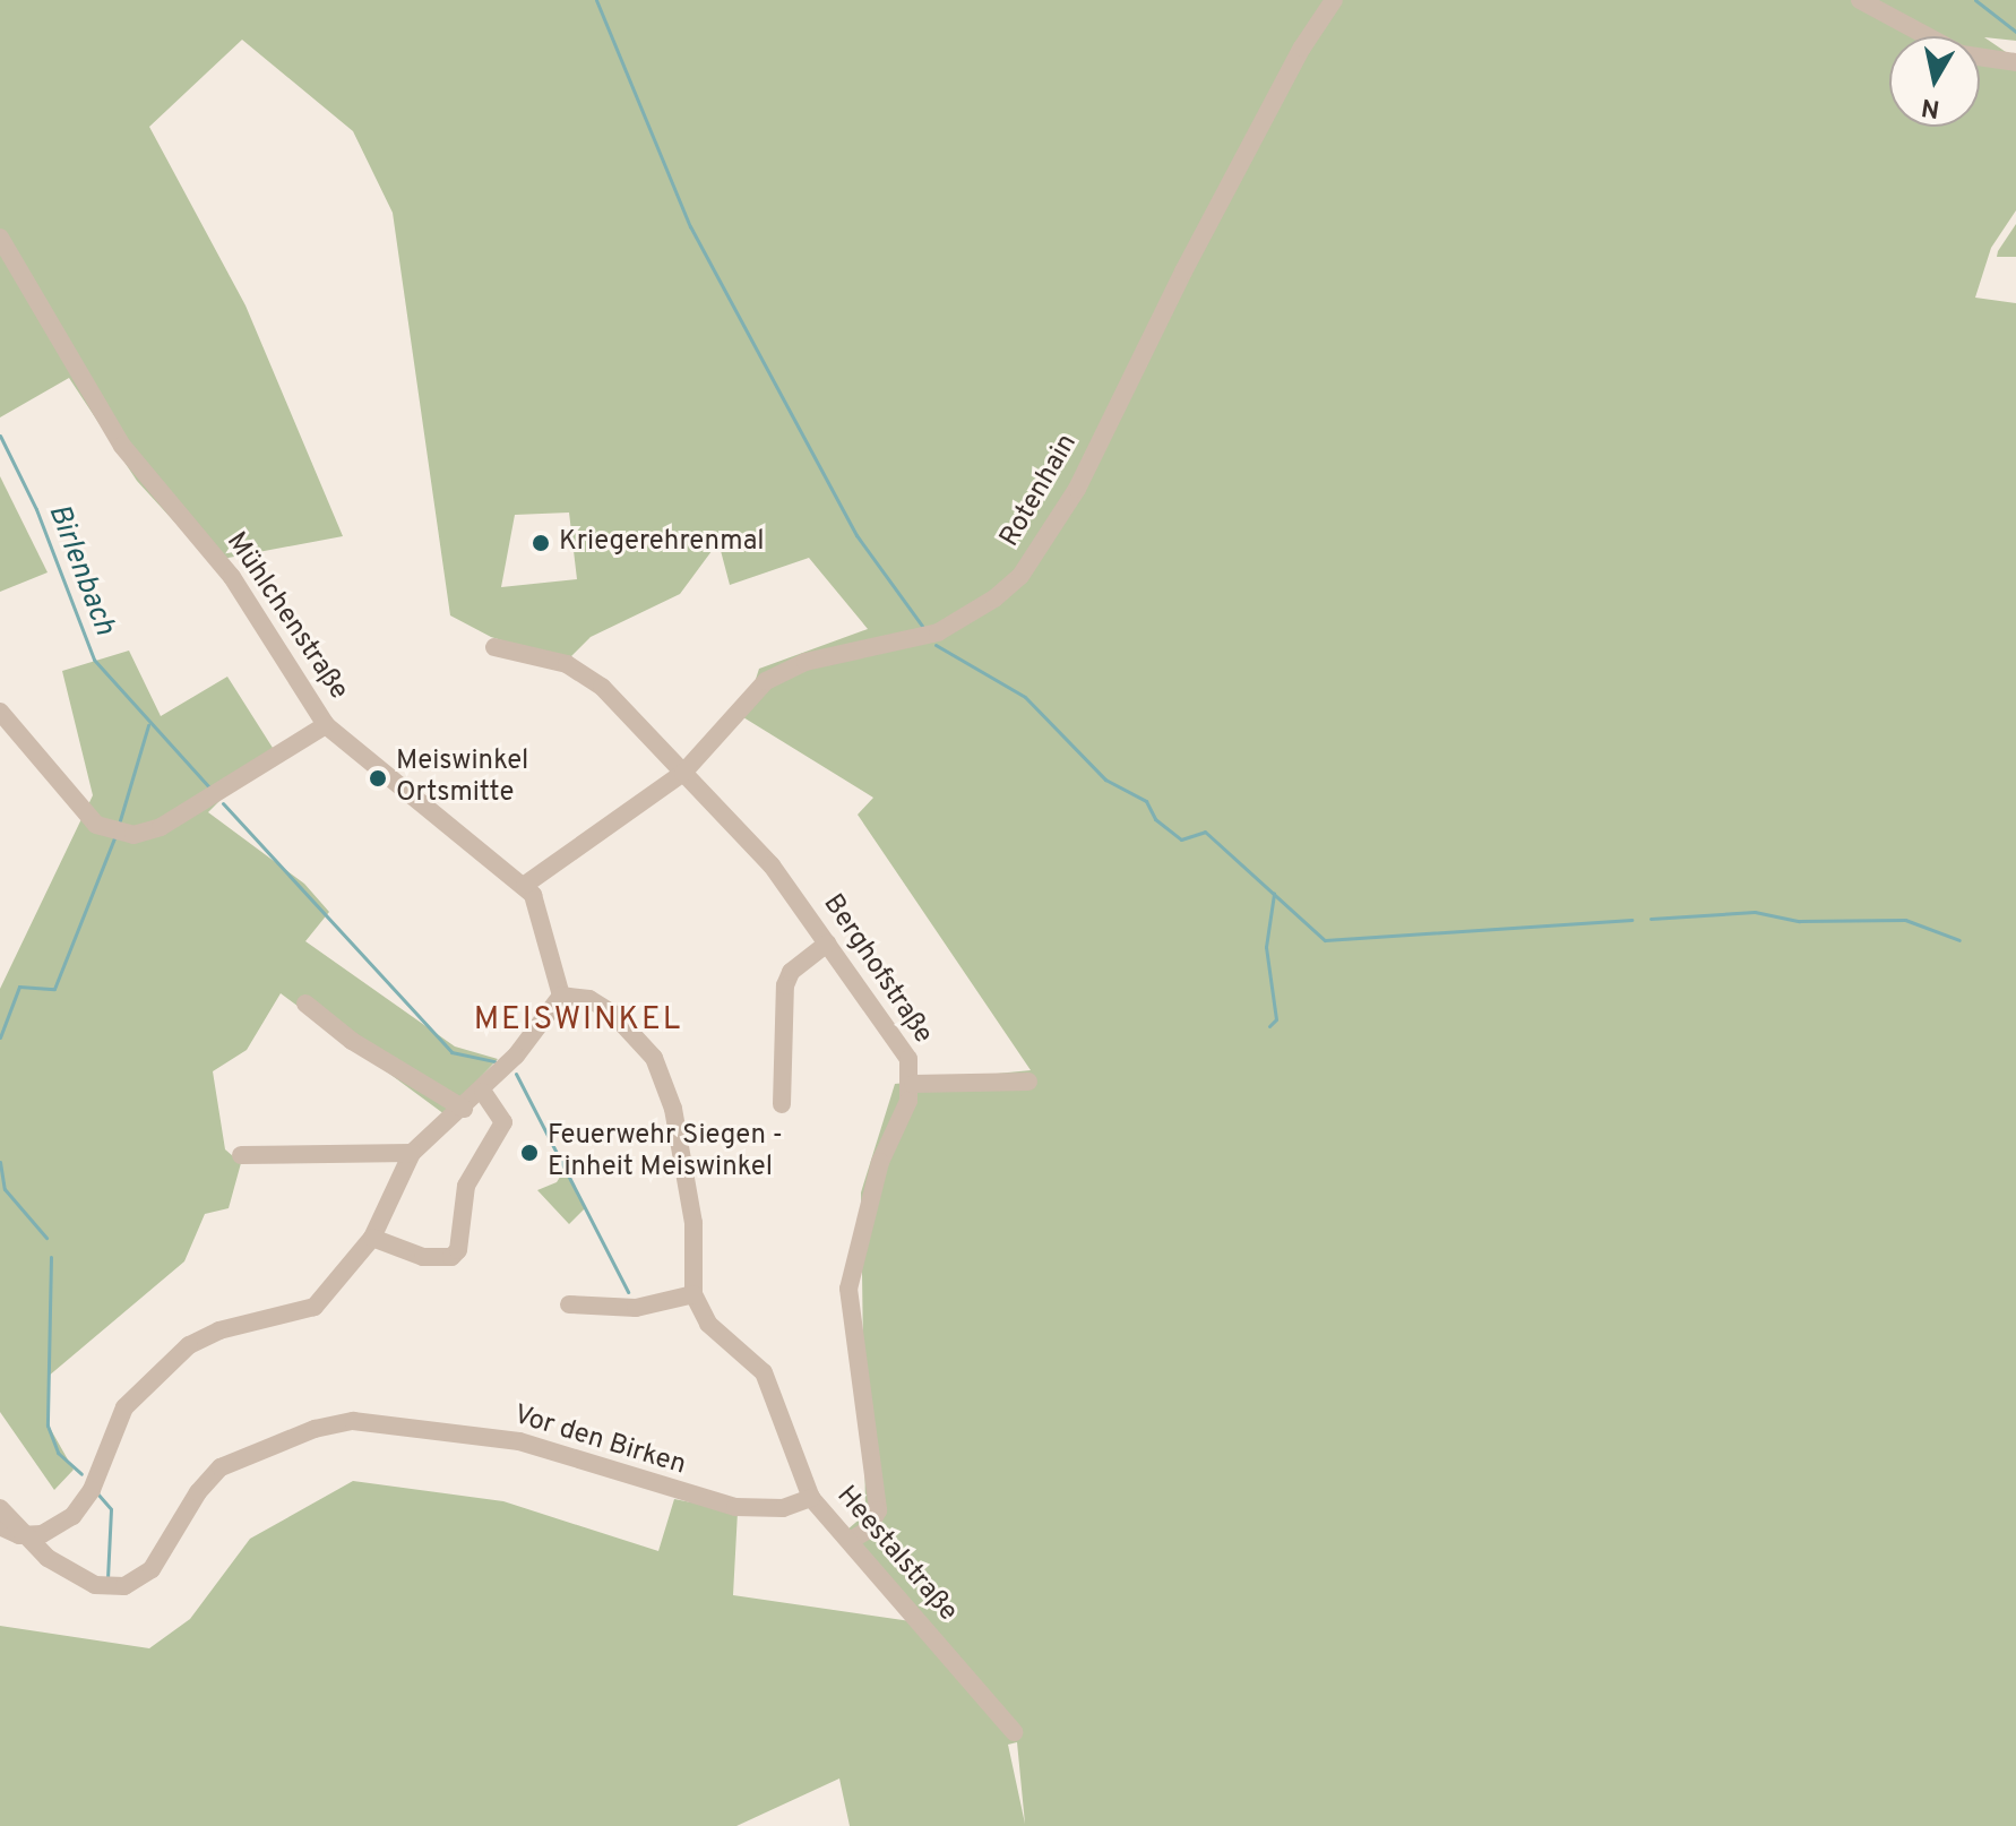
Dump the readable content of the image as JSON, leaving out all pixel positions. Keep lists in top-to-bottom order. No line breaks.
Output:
{"streets":{"street":["Rotenhain","Mühlchenstraße","Berghofstraße","Vor den Birken","Heestalstraße"]},"crossings":[["Rotenhain","Mühlchenstraße"],["Rotenhain","Berghofstraße"],["Berghofstraße","Heestalstraße"],["Vor den Birken","Heestalstraße"]],"districts":["MEISWINKEL"],"water":["Birlenbach"],"places":["Kriegerehrenmal","Meiswinkel Ortsmitte","Feuerwehr Siegen - Einheit Meiswinkel"],"north":"bottom"}
